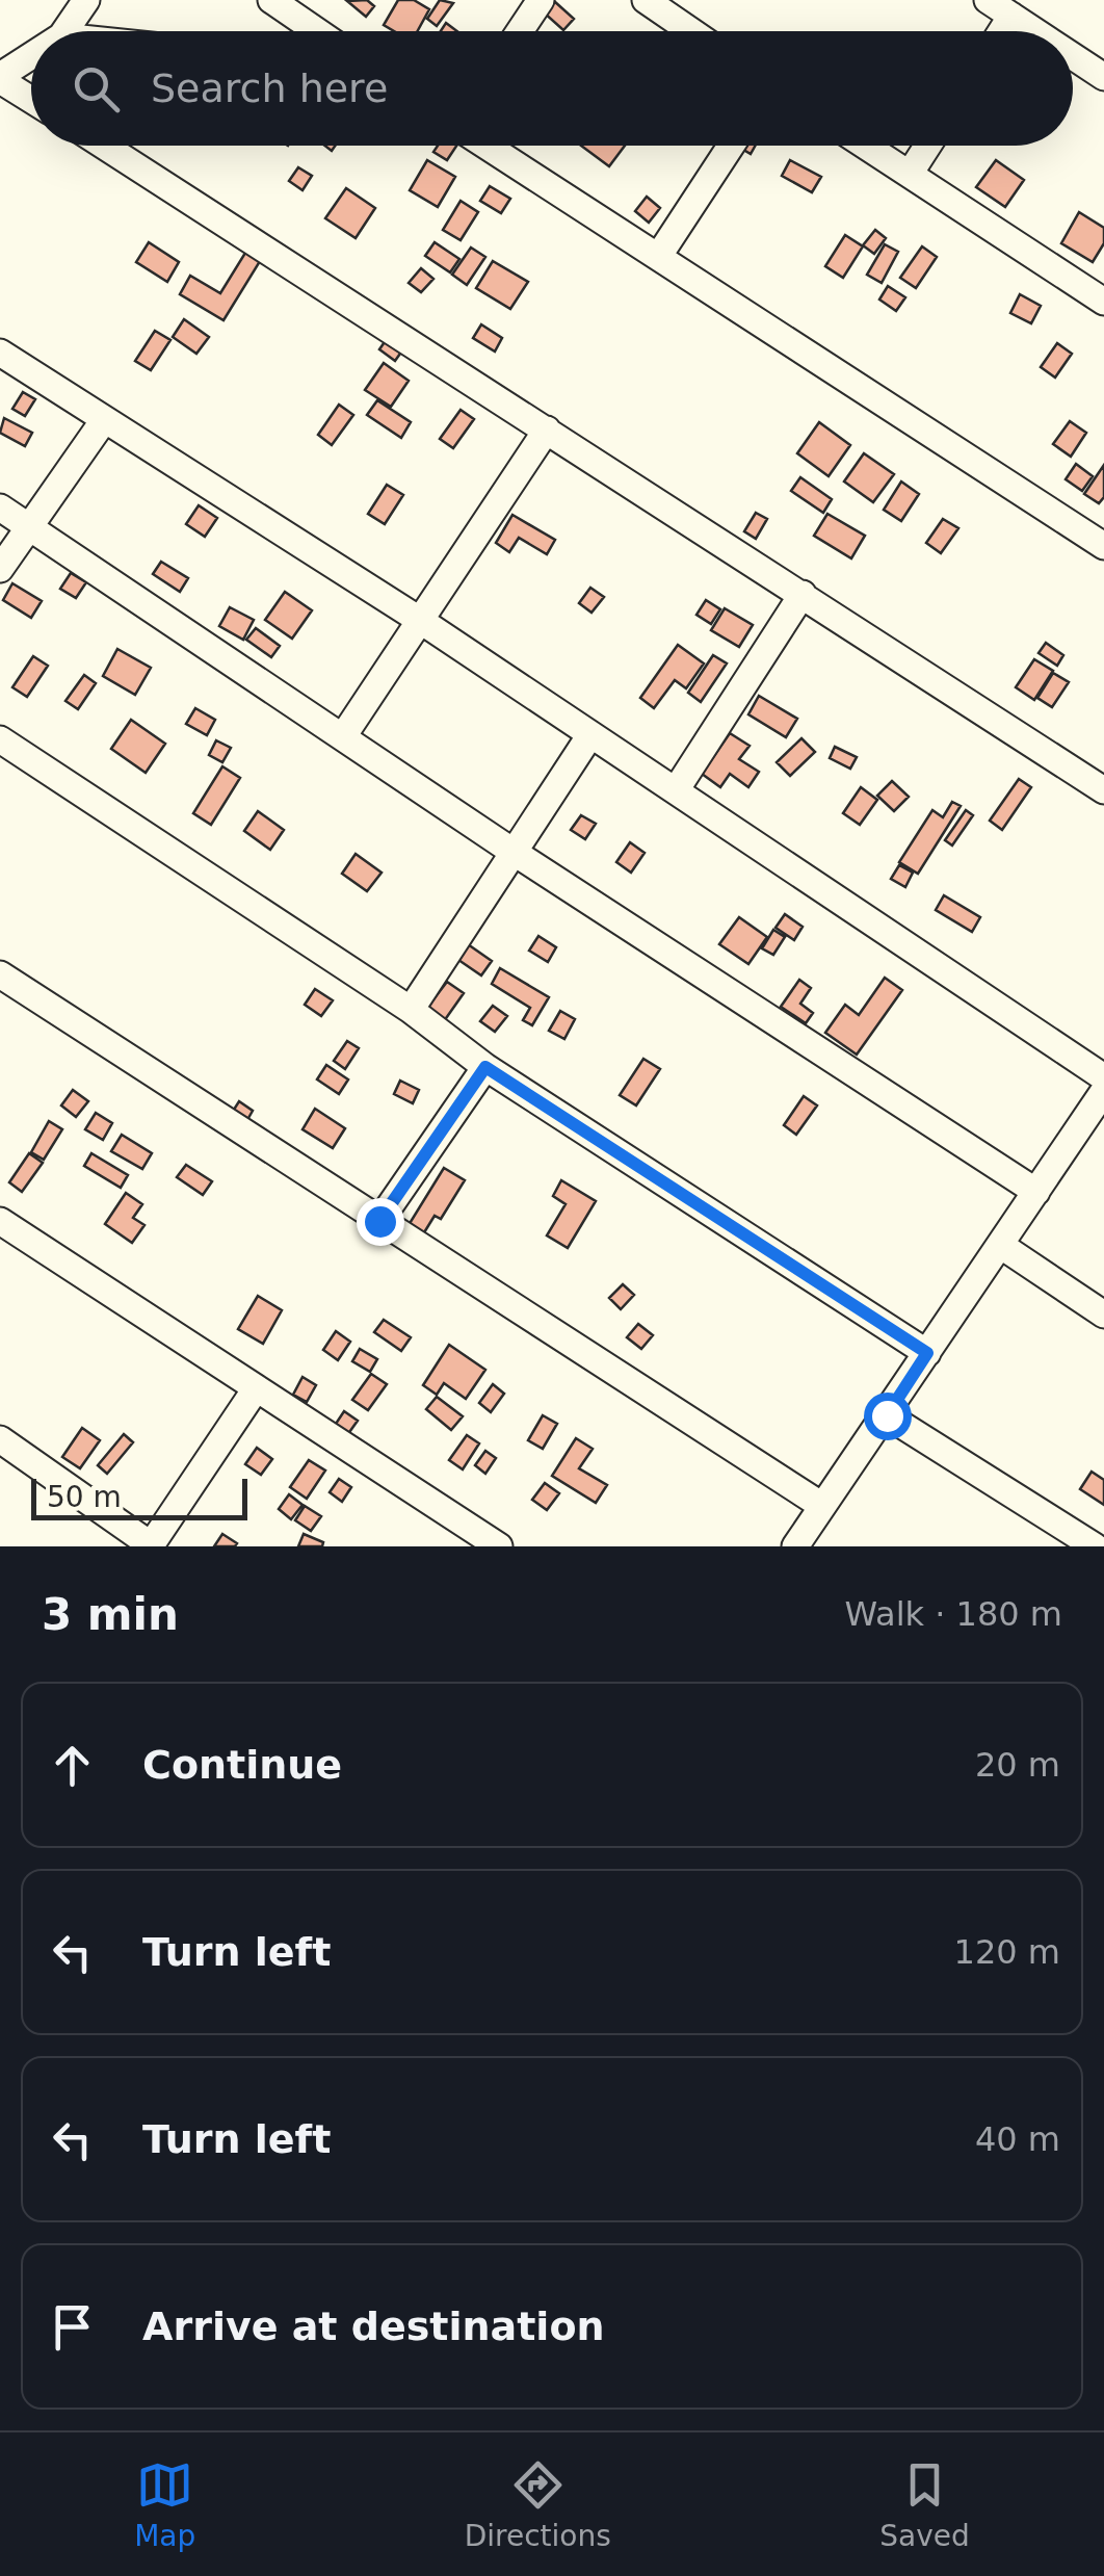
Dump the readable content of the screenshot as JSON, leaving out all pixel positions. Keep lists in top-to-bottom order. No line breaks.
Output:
{"scale_bar":"50 m","page":{"search":"Search here","scale":"50 m","heading":["3 min","Walk · 180 m"],"list":[["Continue","20 m"],["Turn left","120 m"],["Turn left","40 m"],"Arrive at destination"],"nav":["Map","Directions","Saved"]}}
